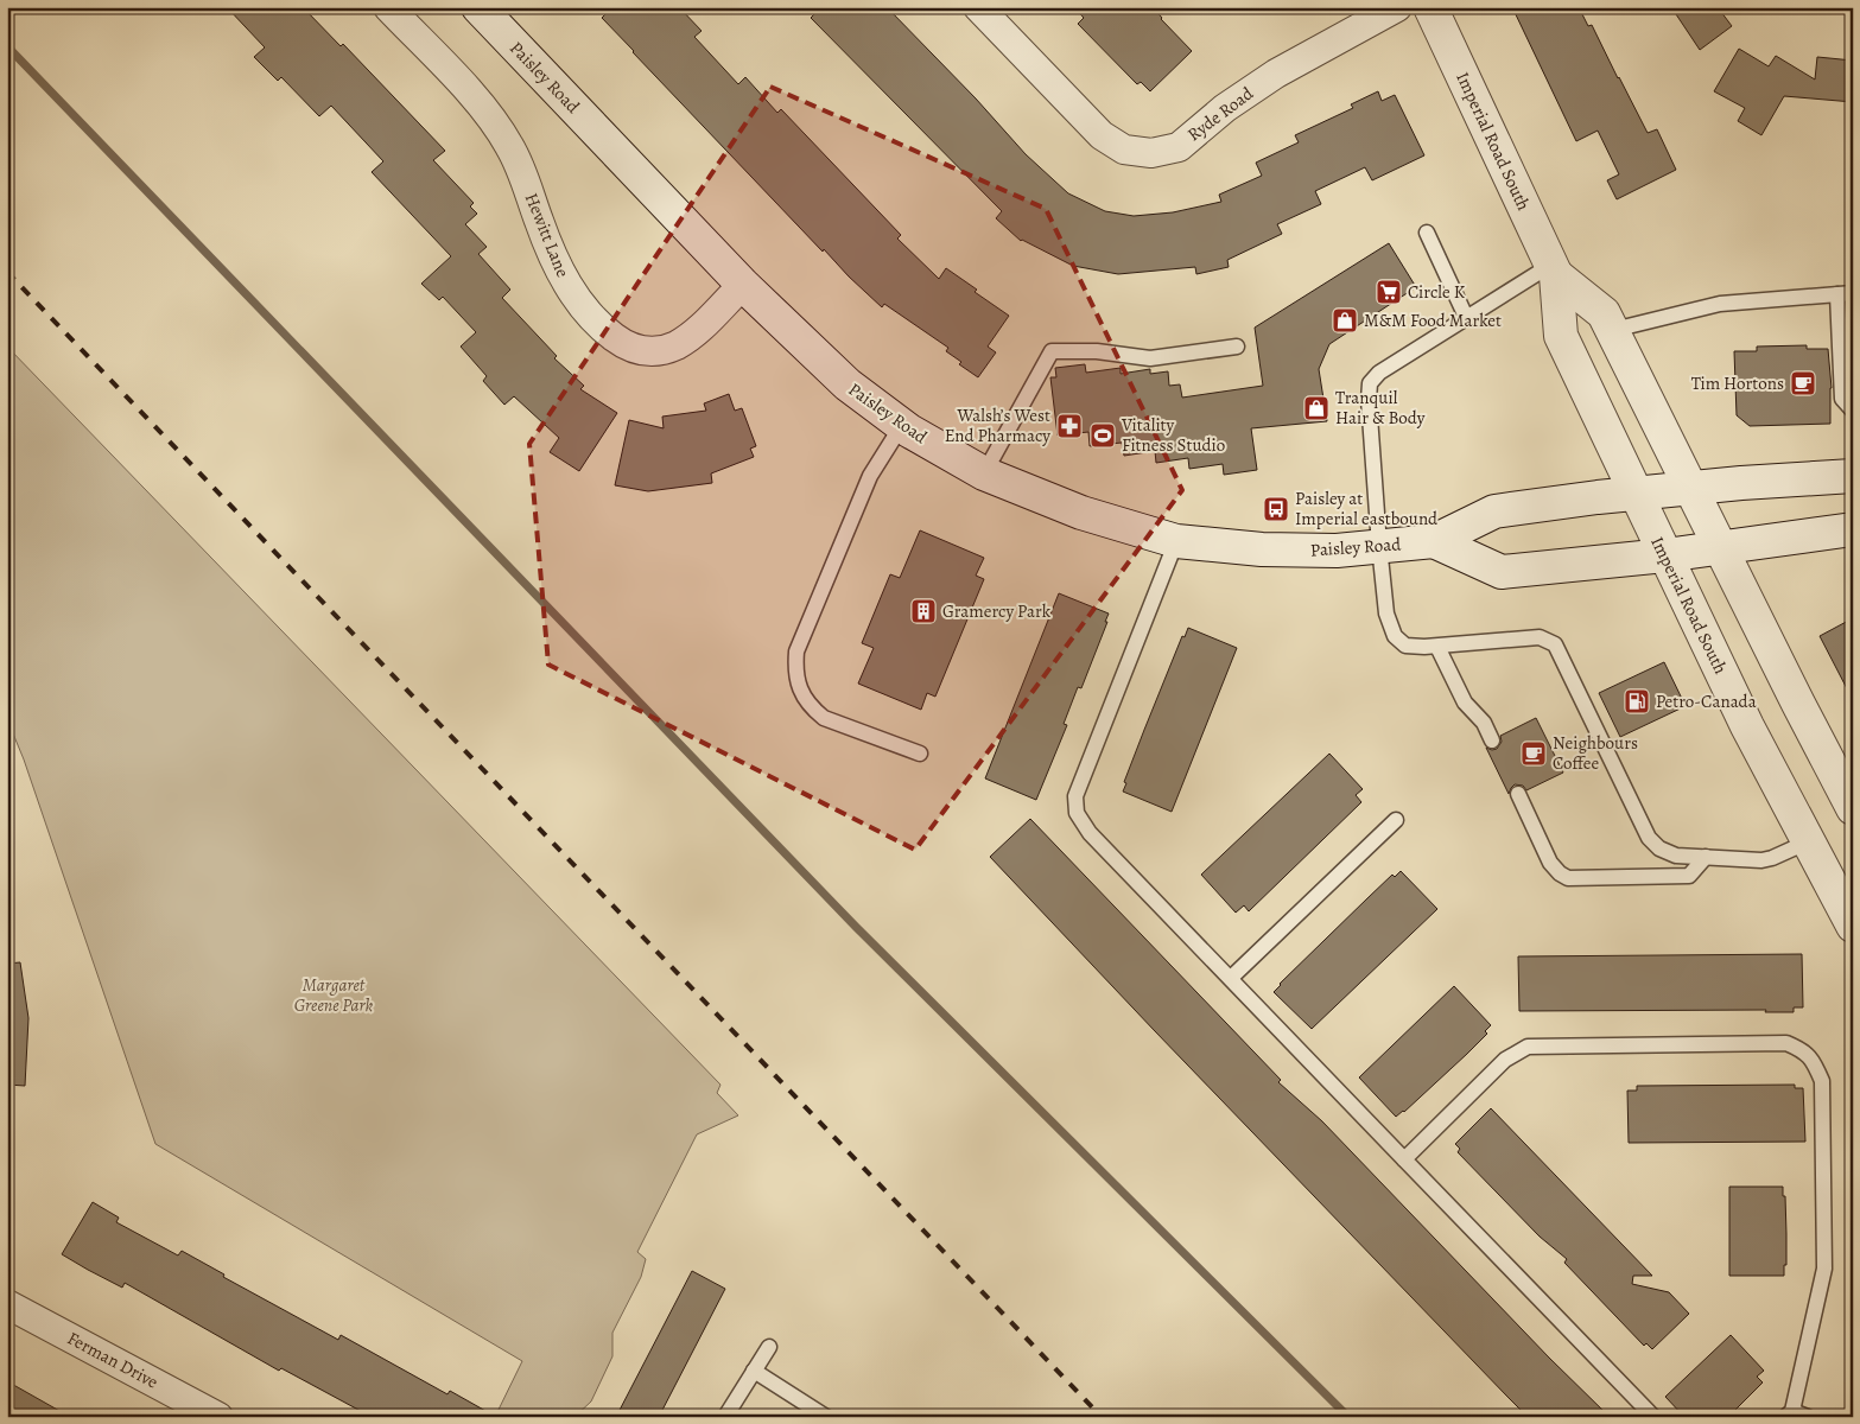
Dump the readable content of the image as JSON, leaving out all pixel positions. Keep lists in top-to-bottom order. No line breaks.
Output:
{"streets":{"main road":["Paisley Road","Imperial Road South"],"street":["Ryde Road","Hewitt Lane","Ferman Drive"]},"crossings":[["Paisley Road","Imperial Road South"],["Paisley Road","Hewitt Lane"]],"parks":["Margaret Greene Park"],"places":{"supermarket":["Circle K"],"shop":["M&M Food Market","Tranquil Hair & Body"],"cafe":["Tim Hortons","Neighbours Coffee"],"pharmacy":["Walsh’s West End Pharmacy"],"sports":["Vitality Fitness Studio"],"bus stop":["Paisley at Imperial eastbound"],"building":["Gramercy Park"],"fuel station":["Petro-Canada"]}}
